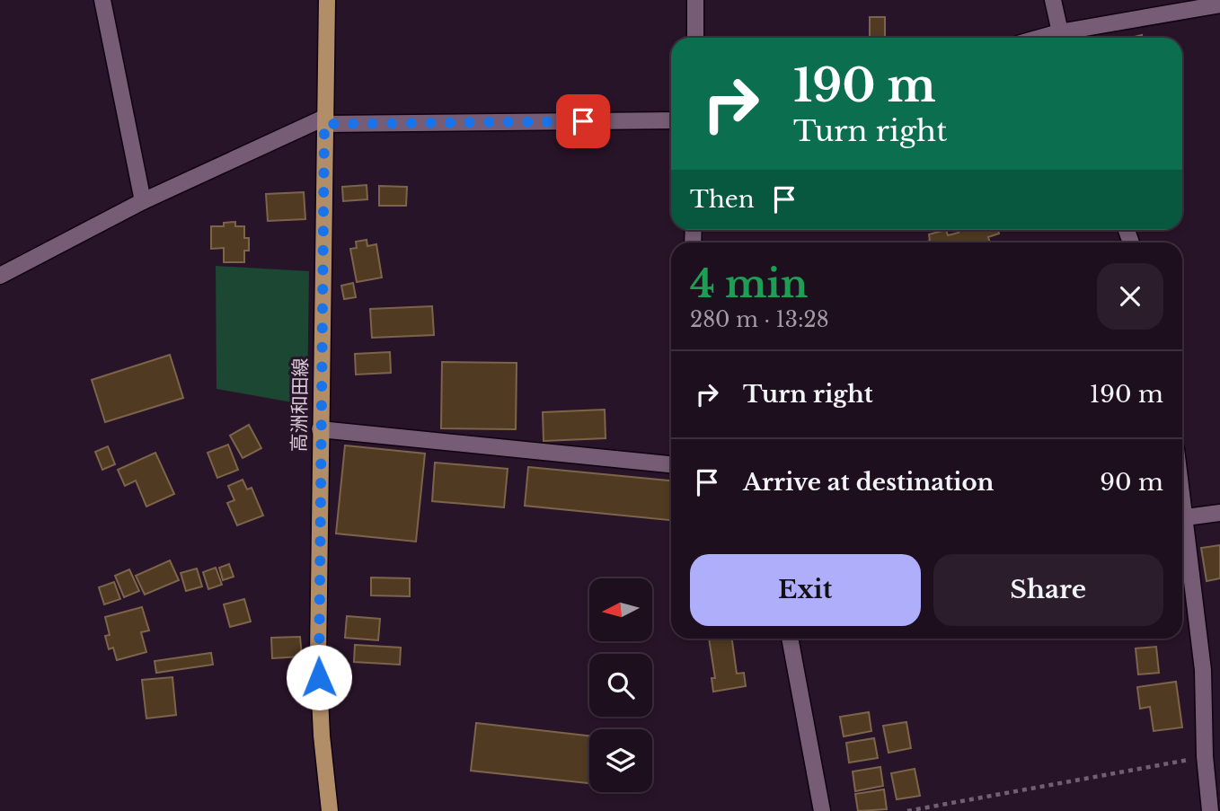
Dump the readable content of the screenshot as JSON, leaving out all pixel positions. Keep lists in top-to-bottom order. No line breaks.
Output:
{"streets":{"main road":["高洲和田線"]},"north":"left","page":{"turn":["190 m","Turn right"],"then":"Then","heading":["4 min","280 m · 13:28"],"list":[{"name":"Turn right","value":"190 m"},{"name":"Arrive at destination","value":"90 m"}],"buttons":["Exit","Share"]}}
